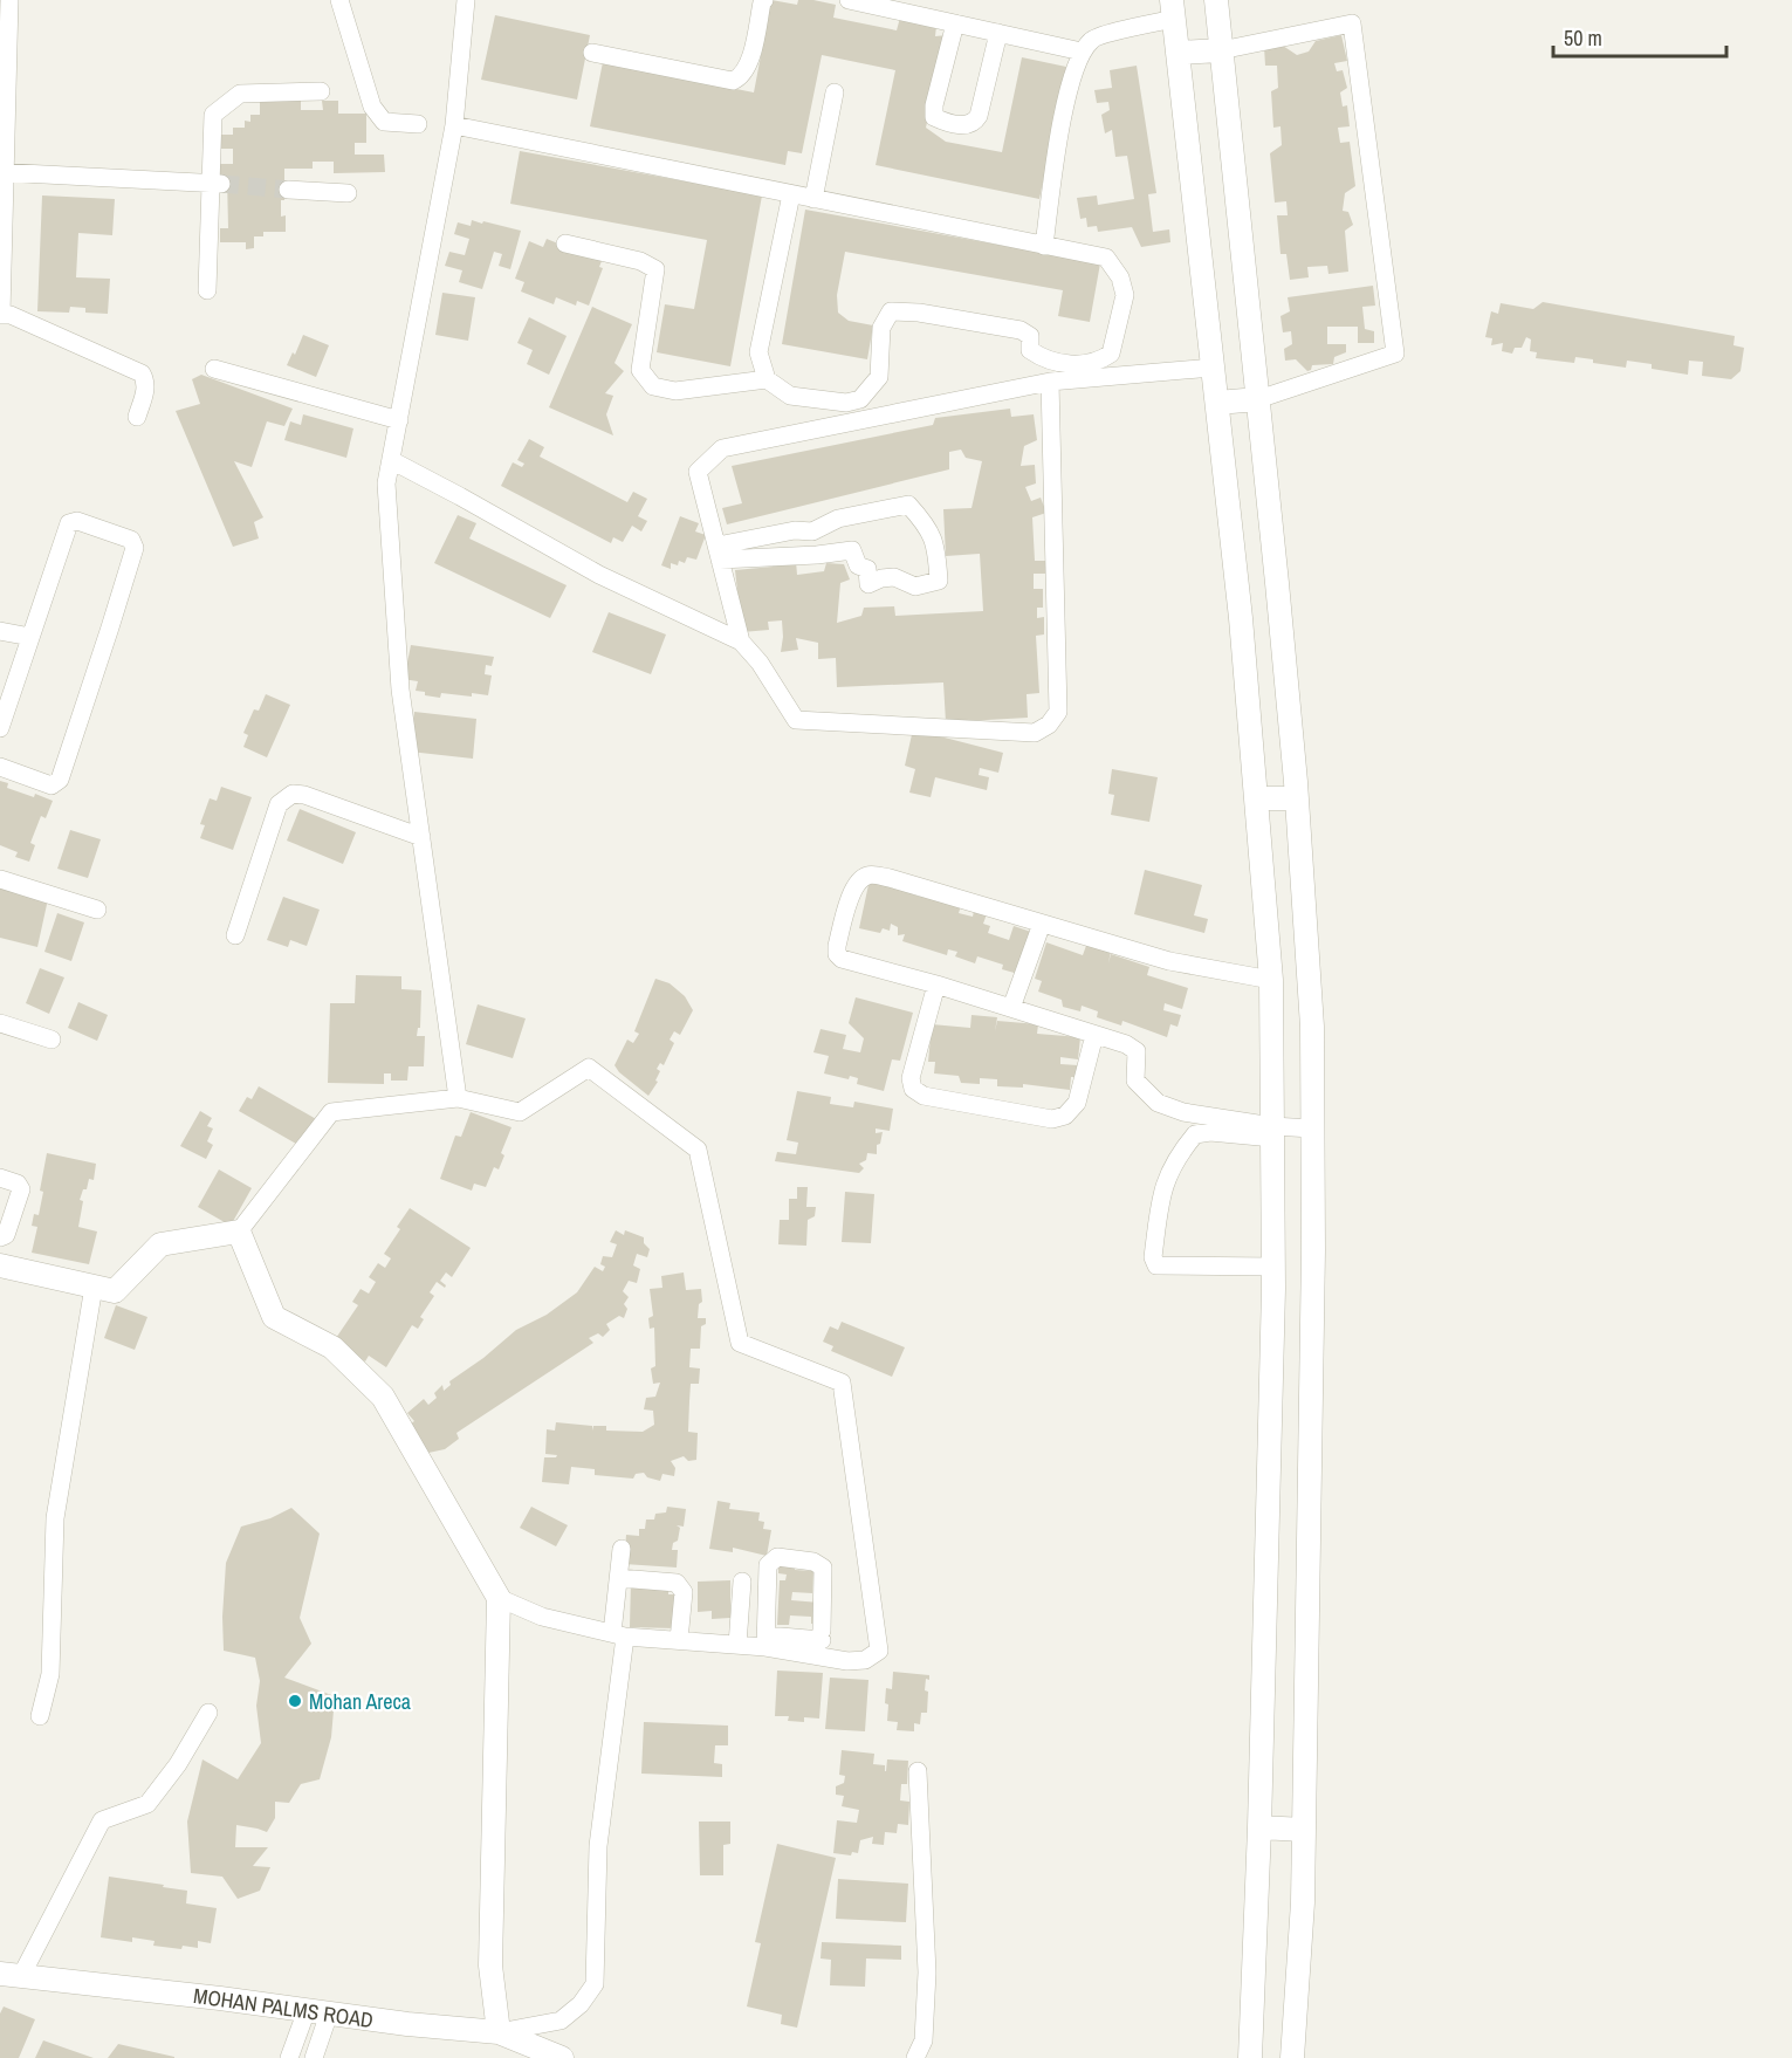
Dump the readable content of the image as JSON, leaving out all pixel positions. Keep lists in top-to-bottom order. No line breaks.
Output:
{"streets":{"street":["MOHAN PALMS ROAD"]},"places":["Mohan Areca"],"scale_bar":"50 m"}
